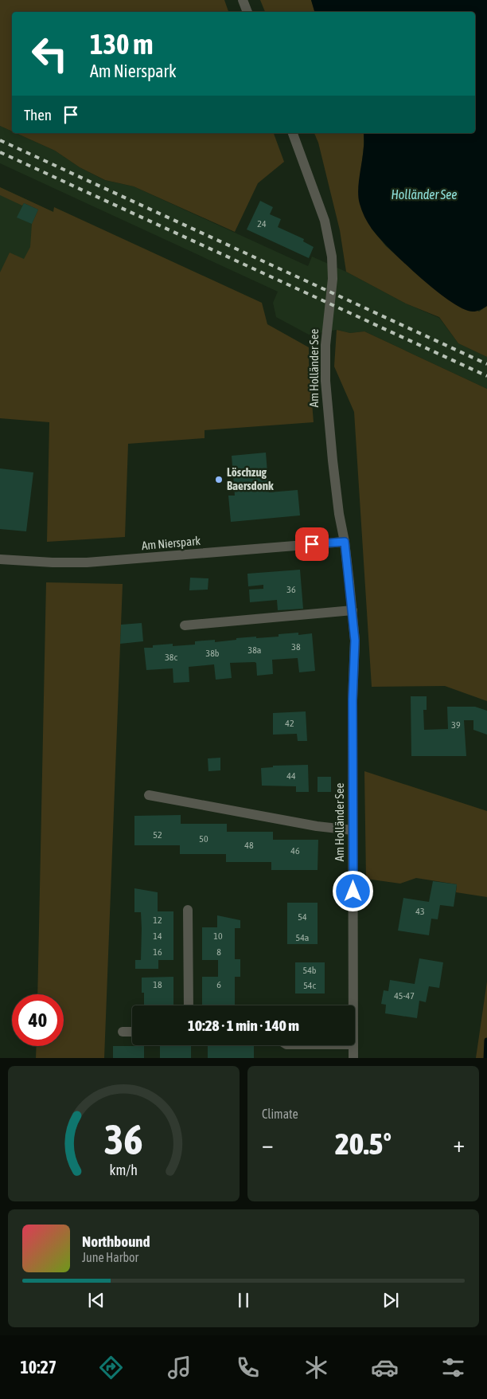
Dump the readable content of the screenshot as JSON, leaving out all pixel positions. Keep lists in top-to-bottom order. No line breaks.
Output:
{"streets":{"street":["Am Holländer See","Am Nierspark"]},"crossings":[["Am Holländer See","Am Nierspark"]],"water":["Holländer See"],"places":["Löschzug Baersdonk"],"house_numbers":["24","36","38","38a","38b","38c","42","39","44","52","50","48","46","43","54","12","14","10","54a","16","8","54b","18","6","54c","45-47"],"page":{"turn":["130 m","Am Nierspark"],"then":"Then","limit":"40","trip":"10:28 · 1 min · 140 m","tile":"Climate","heat":["−","20.5°","+"],"song":["Northbound","June Harbor"],"tabs":"10:27","gauge":["36","km/h"]}}
